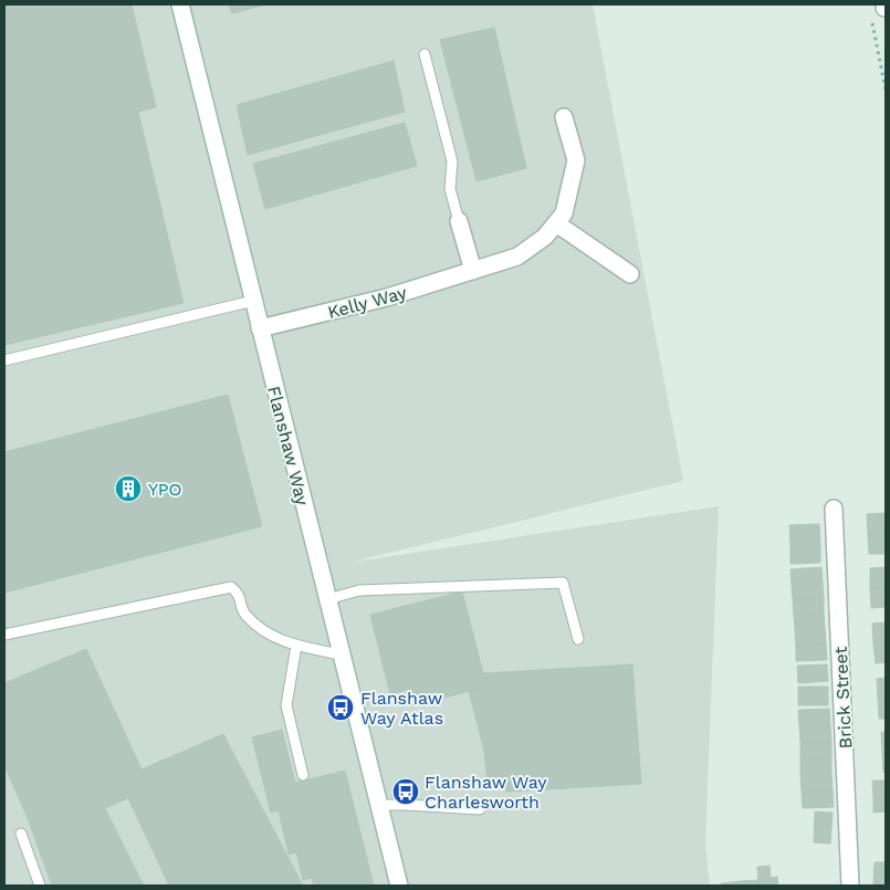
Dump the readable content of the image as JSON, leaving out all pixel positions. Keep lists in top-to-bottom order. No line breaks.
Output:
{"streets":{"street":["Kelly Way","Flanshaw Way","Brick Street"]},"crossings":[["Kelly Way","Flanshaw Way"]],"places":{"building":["YPO"],"bus stop":["Flanshaw Way Atlas","Flanshaw Way Charlesworth"]}}
